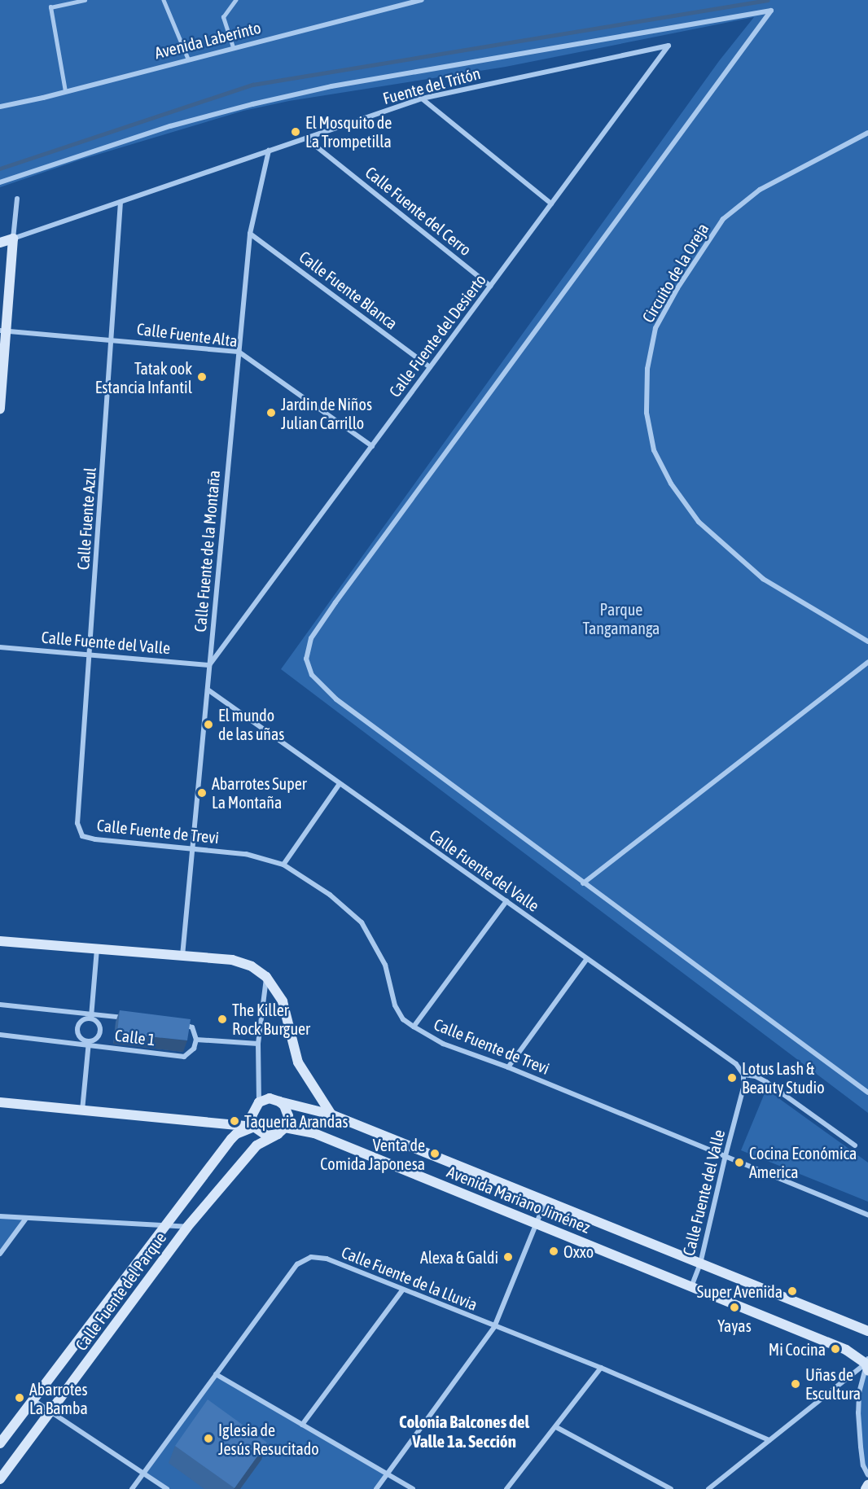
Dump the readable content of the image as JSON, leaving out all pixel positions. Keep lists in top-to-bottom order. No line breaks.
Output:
{"streets":{"street":["Avenida Laberinto","Fuente del Tritón","Calle Fuente del Cerro","Circuito de la Oreja","Calle Fuente Blanca","Calle Fuente Alta","Calle Fuente del Desierto","Calle Fuente Azul","Calle Fuente de la Montaña","Calle Fuente del Valle","Calle Fuente de Trevi","Calle 1","Avenida Mariano Jiménez","Calle Fuente de la Lluvia","Calle Fuente del Parque"]},"crossings":[["Fuente del Tritón","Calle Fuente del Cerro"],["Fuente del Tritón","Calle Fuente del Desierto"],["Fuente del Tritón","Calle Fuente Azul"],["Fuente del Tritón","Calle Fuente de la Montaña"],["Calle Fuente del Cerro","Calle Fuente del Desierto"],["Calle Fuente Blanca","Calle Fuente del Desierto"],["Calle Fuente Blanca","Calle Fuente de la Montaña"],["Calle Fuente Alta","Calle Fuente del Desierto"],["Calle Fuente Alta","Calle Fuente Azul"],["Calle Fuente Alta","Calle Fuente de la Montaña"],["Calle Fuente del Desierto","Calle Fuente de la Montaña"],["Calle Fuente del Desierto","Calle Fuente del Valle"],["Calle Fuente Azul","Calle Fuente del Valle"],["Calle Fuente Azul","Calle Fuente de Trevi"],["Calle Fuente de la Montaña","Calle Fuente del Valle"],["Calle Fuente de la Montaña","Calle Fuente de Trevi"],["Calle Fuente del Valle","Calle Fuente de Trevi"],["Calle Fuente del Valle","Avenida Mariano Jiménez"],["Avenida Mariano Jiménez","Calle Fuente del Parque"]],"districts":["Colonia Balcones del Valle 1a. Sección"],"parks":["Parque Tangamanga"],"places":["El Mosquito de La Trompetilla","Tatak ook Estancia Infantil","Jardin de Niños Julian Carrillo","El mundo de las uñas","Abarrotes Super La Montaña","The Killer Rock Burguer","Lotus Lash & Beauty Studio","Taqueria Arandas","Venta de Comida Japonesa","Cocina Económica America","Oxxo","Alexa & Galdi","Super Avenida","Yayas","Mi Cocina","Uñas de Escultura","Abarrotes La Bamba","Iglesia de Jesús Resucitado"]}
